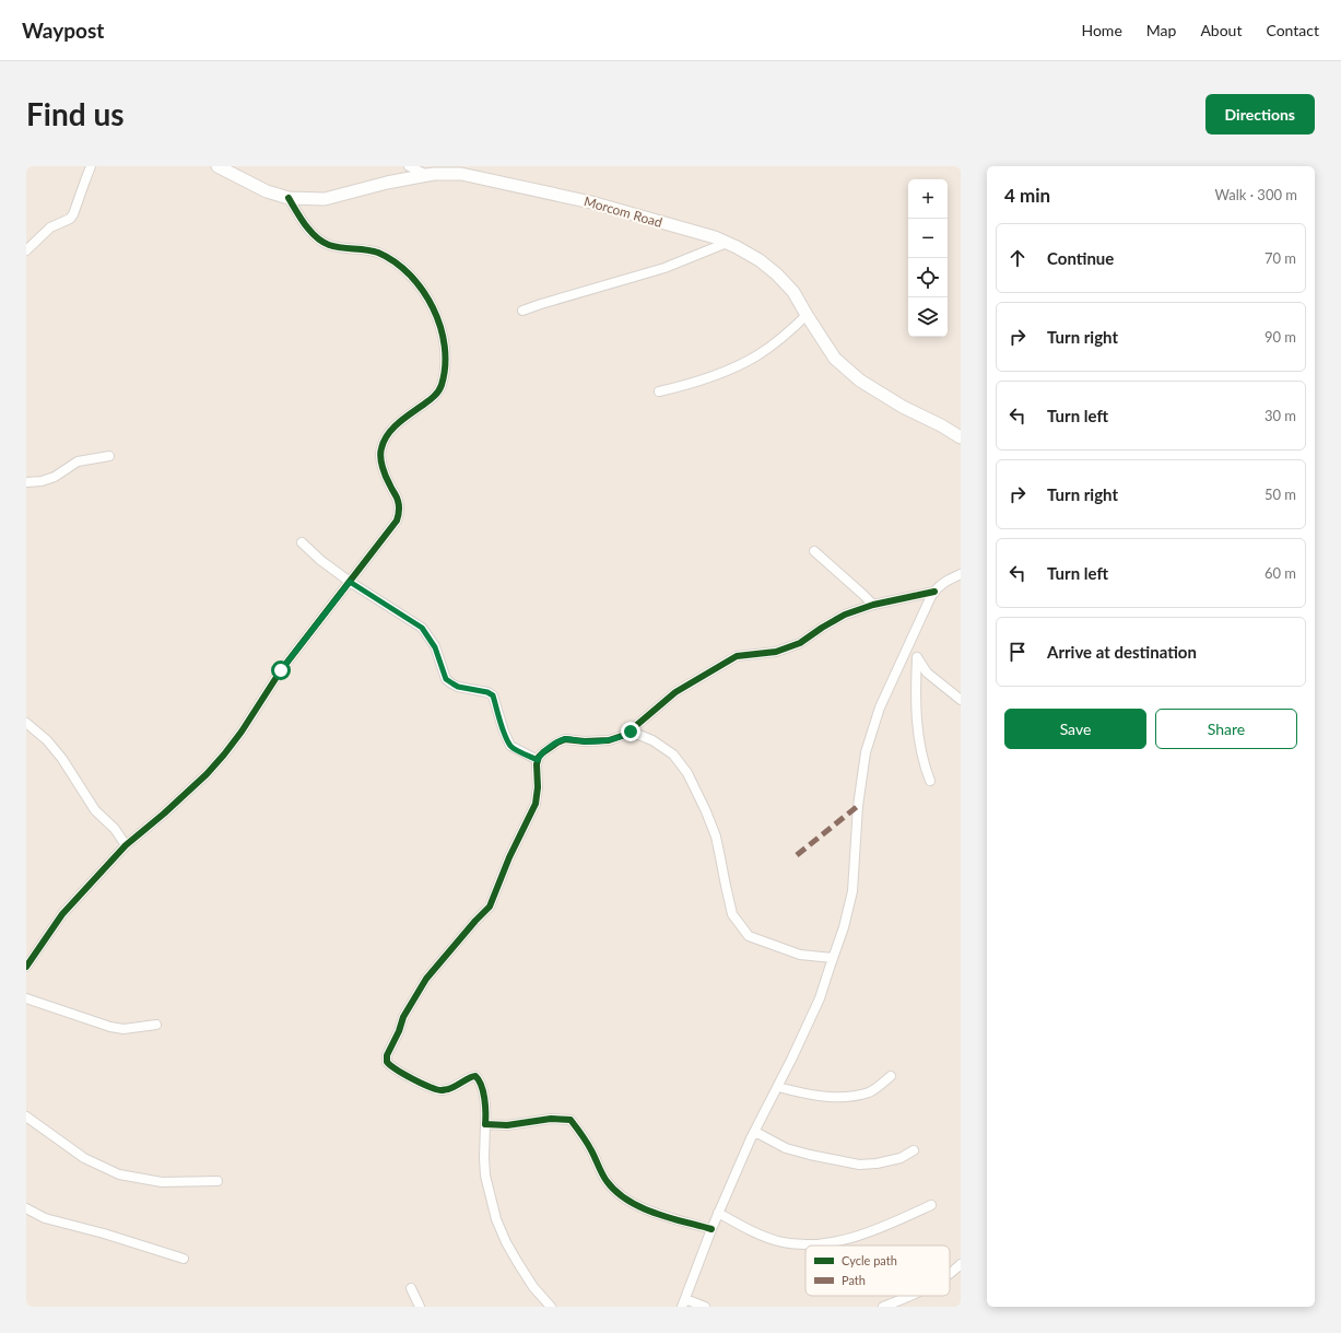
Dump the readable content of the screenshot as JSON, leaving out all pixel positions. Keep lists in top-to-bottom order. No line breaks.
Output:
{"streets":{"street":["Morcom Road"]},"legend":["Cycle path","Path"],"page":{"header":"Waypost","nav":["Home","Map","About","Contact"],"buttons":["Directions",["Save","Share"]],"title":"Find us","heading":["4 min","Walk · 300 m"],"map_buttons":["+","−"],"list":[["Continue","70 m"],["Turn right","90 m"],["Turn left","30 m"],["Turn right","50 m"],["Turn left","60 m"],"Arrive at destination"]}}
